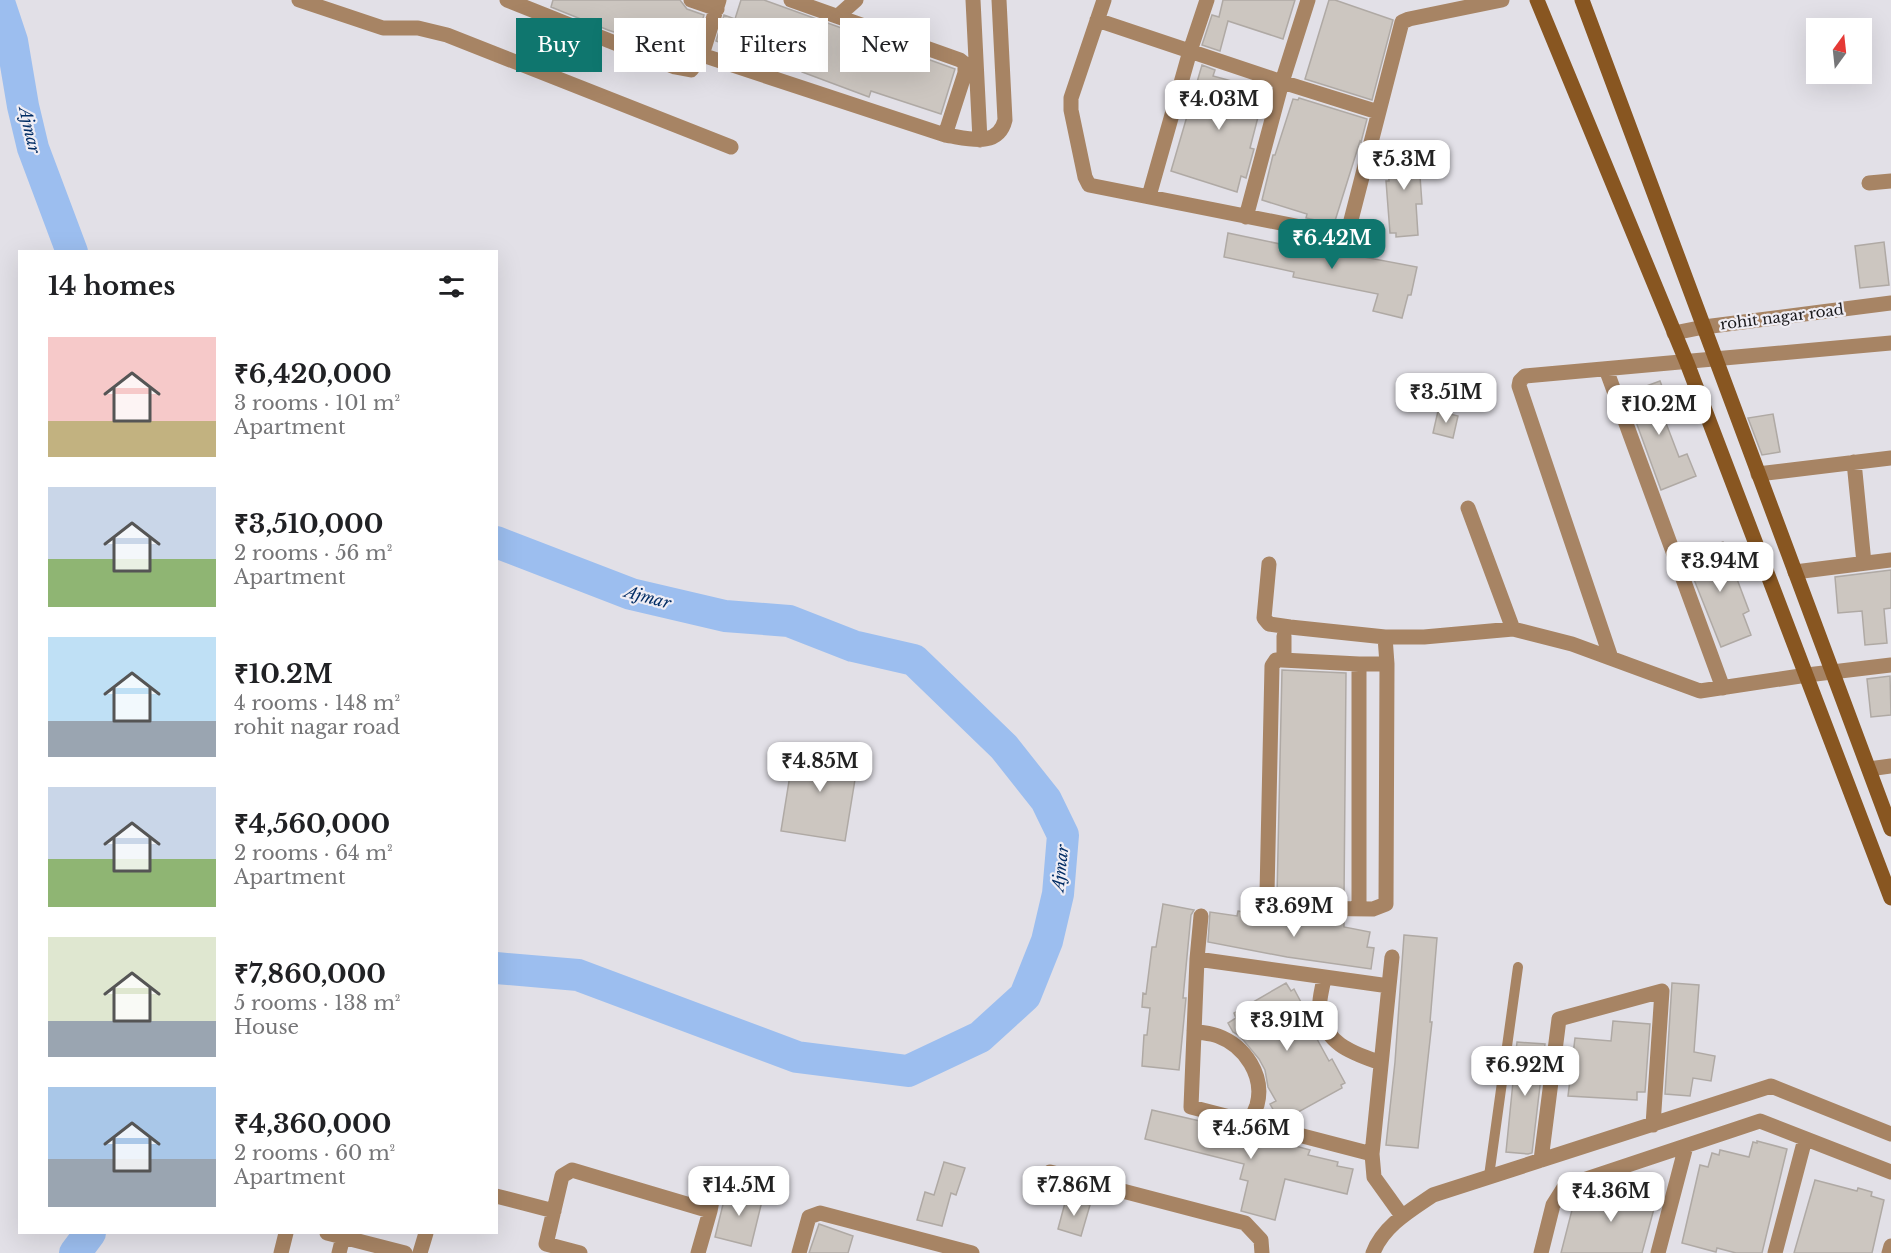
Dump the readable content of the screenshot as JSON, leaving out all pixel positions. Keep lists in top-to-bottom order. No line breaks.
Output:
{"streets":{"street":["rohit nagar road"]},"water":["Ajmar"],"north":"top","page":{"chip":["Buy","Rent","Filters","New"],"price":["₹4.03M","₹5.3M","₹6.42M","₹3.51M","₹10.2M","₹3.94M","₹4.85M","₹3.69M","₹3.91M","₹6.92M","₹4.56M","₹14.5M","₹7.86M","₹4.36M"],"heading":"14 homes","list":[{"name":"₹6,420,000","note":"3 rooms · 101 m² · Apartment"},{"name":"₹3,510,000","note":"2 rooms · 56 m² · Apartment"},{"name":"₹10.2M","note":"4 rooms · 148 m² · rohit nagar road"},{"name":"₹4,560,000","note":"2 rooms · 64 m² · Apartment"},{"name":"₹7,860,000","note":"5 rooms · 138 m² · House"},{"name":"₹4,360,000","note":"2 rooms · 60 m² · Apartment"}]}}
